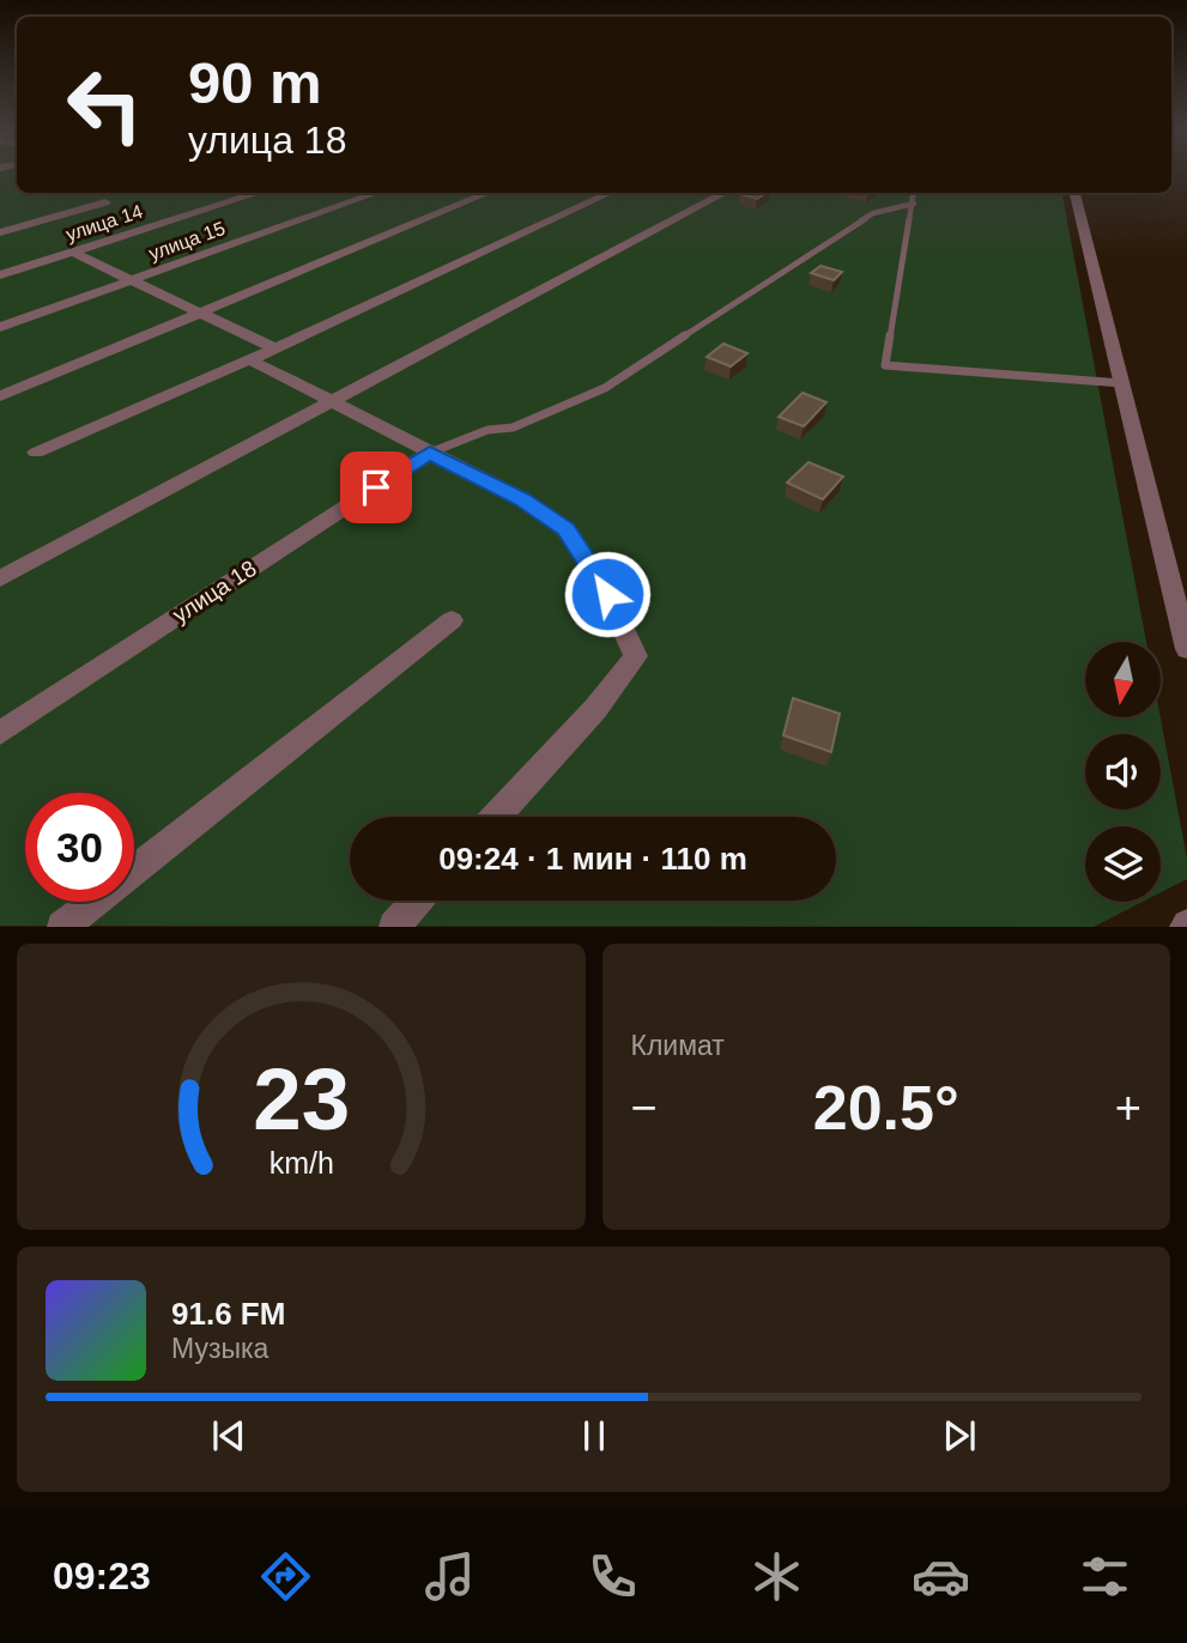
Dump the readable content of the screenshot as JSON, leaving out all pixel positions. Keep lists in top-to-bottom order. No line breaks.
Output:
{"streets":{"street":["улица 14","улица 15","улица 18"]},"north":"bottom","page":{"turn":["90 m","улица 18"],"limit":"30","trip":"09:24 · 1 мин · 110 m","tile":"Климат","heat":["−","20.5°","+"],"song":["91.6 FM","Музыка"],"tabs":"09:23","gauge":["23","km/h"]}}
